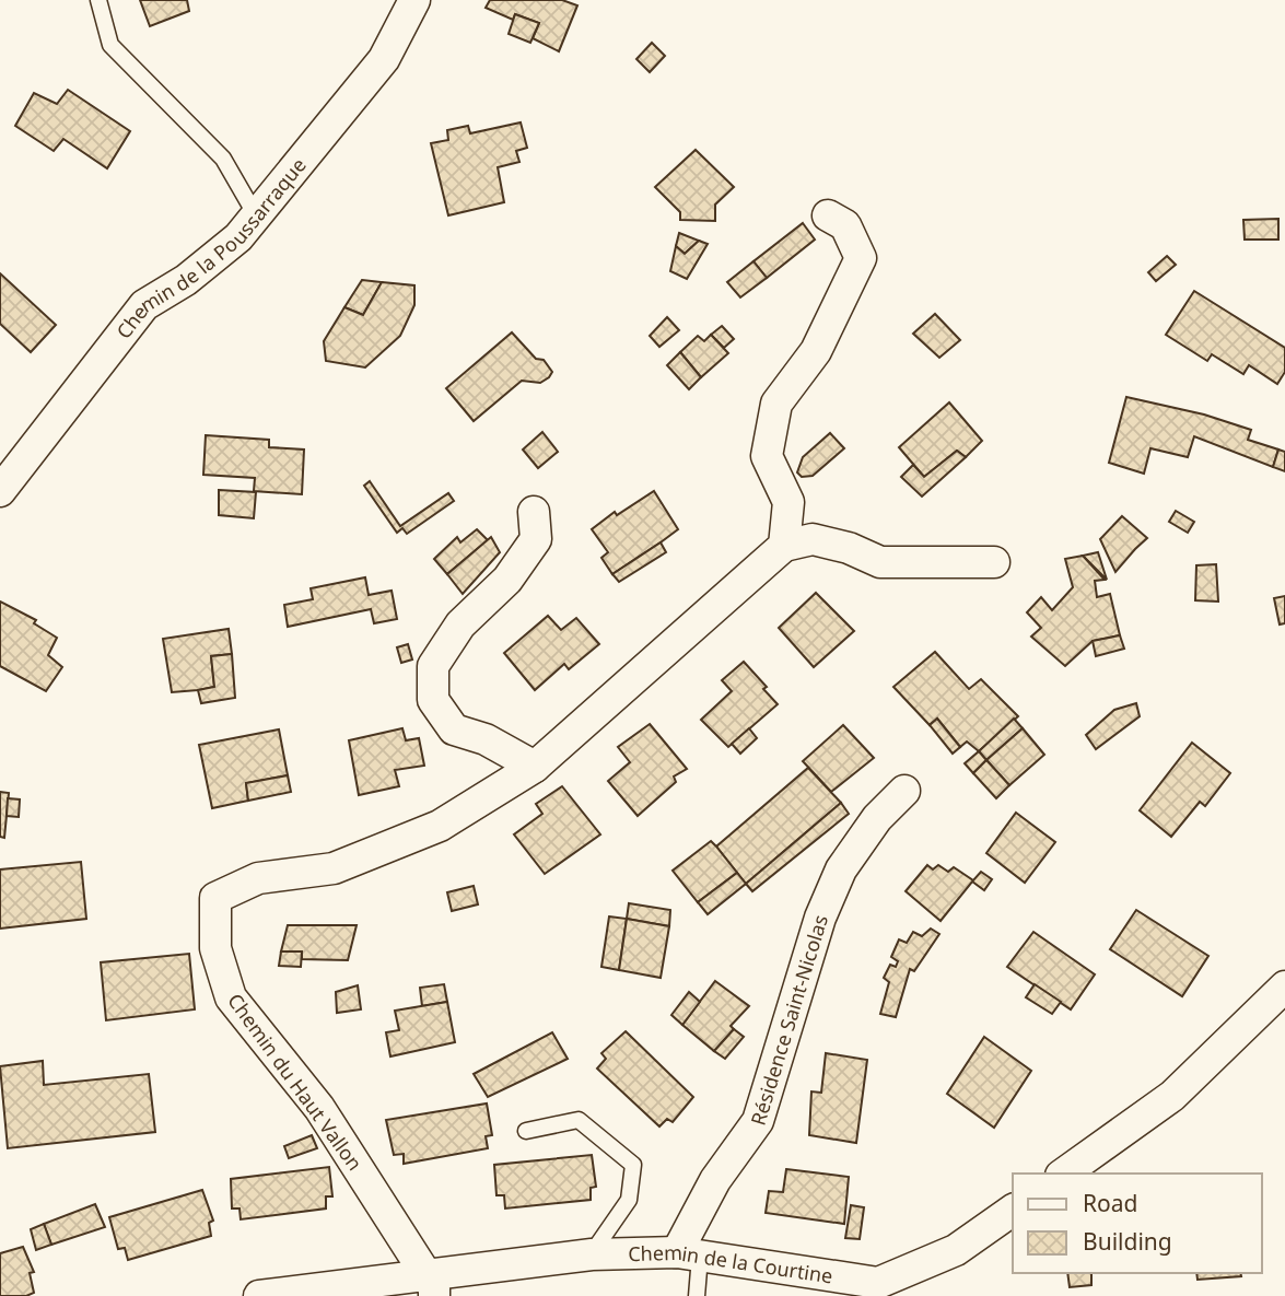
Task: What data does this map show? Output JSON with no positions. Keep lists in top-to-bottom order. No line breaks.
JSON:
{"streets":{"street":["Chemin de la Poussarraque","Résidence Saint-Nicolas","Chemin du Haut Vallon","Chemin de la Courtine"]},"crossings":[["Résidence Saint-Nicolas","Chemin de la Courtine"],["Chemin du Haut Vallon","Chemin de la Courtine"]],"legend":["Road","Building"]}
